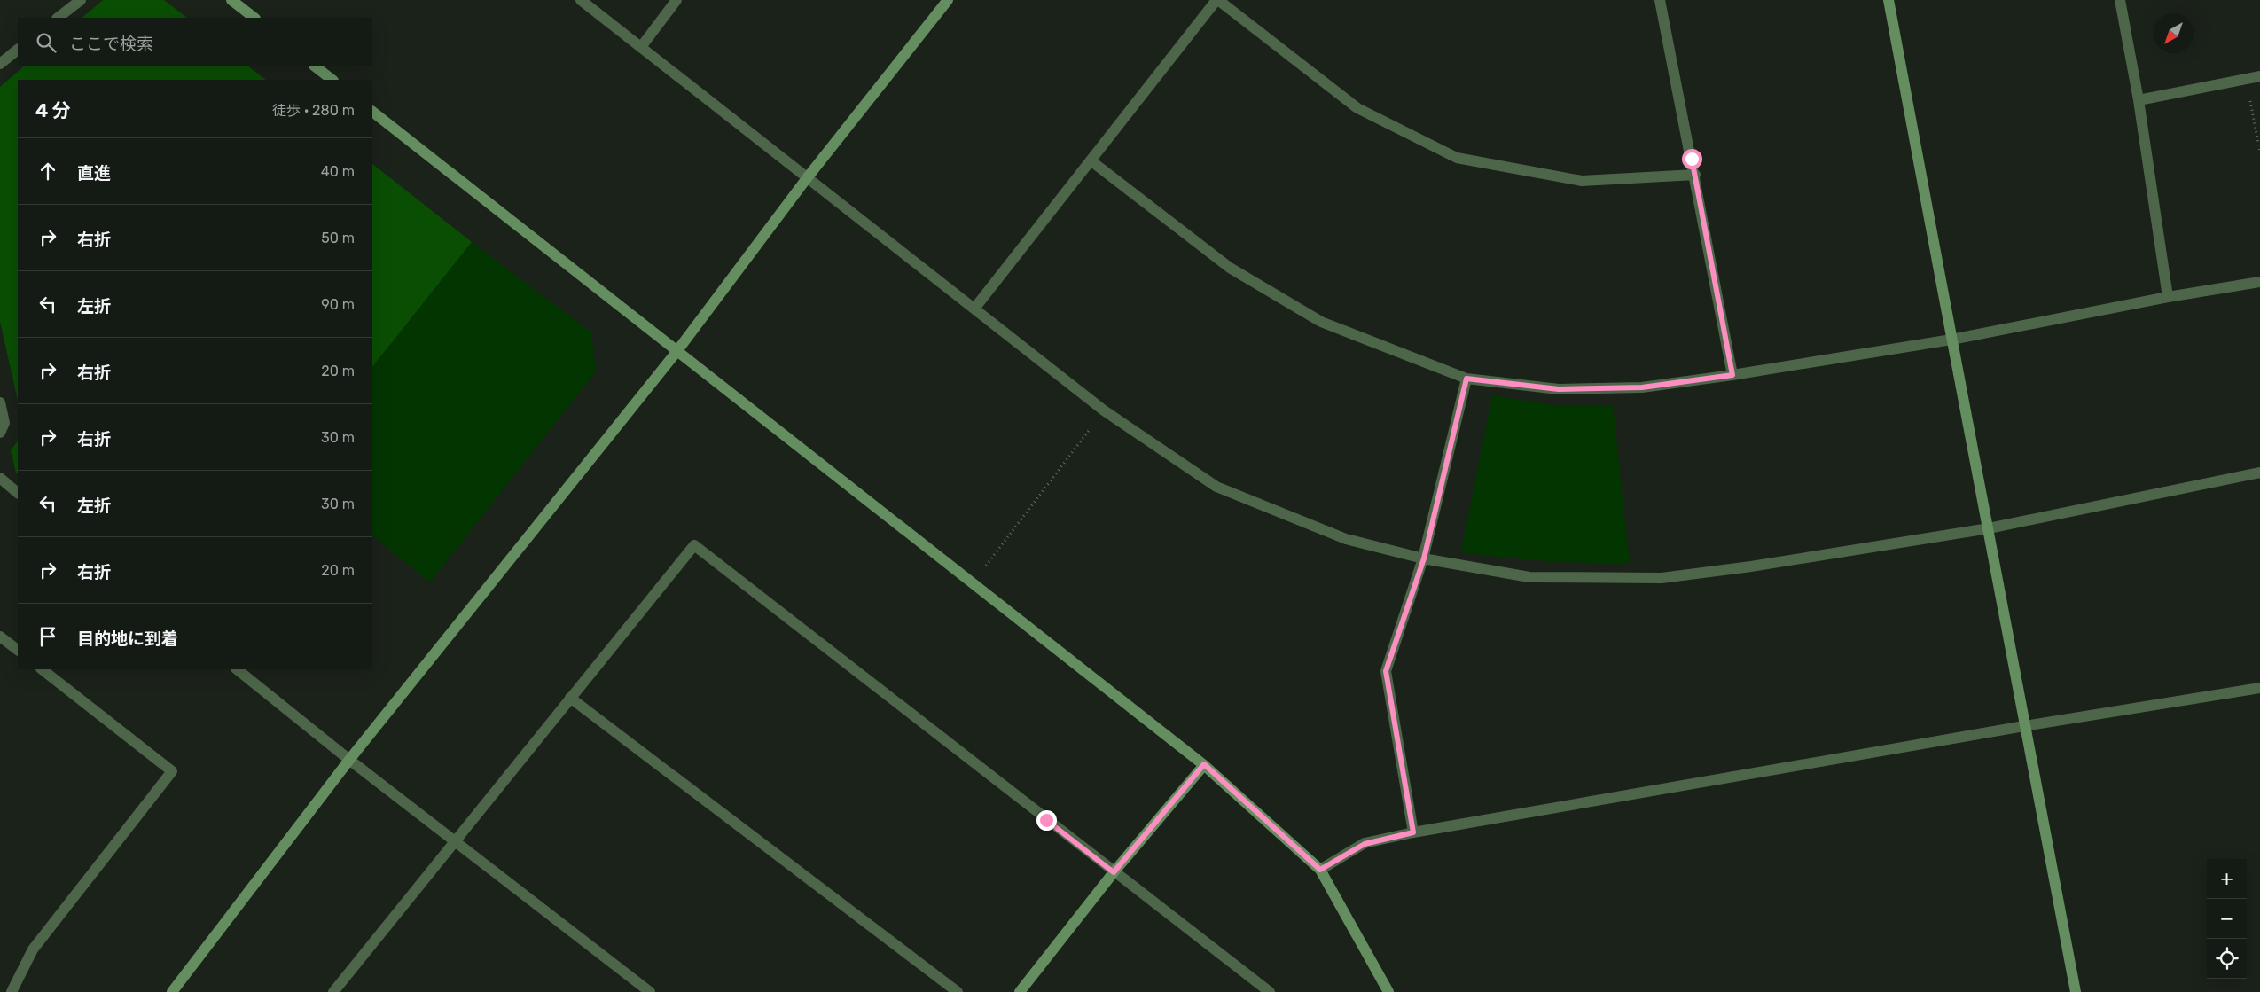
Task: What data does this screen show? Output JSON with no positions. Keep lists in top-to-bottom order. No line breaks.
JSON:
{"north":"bottom left","page":{"search":"ここで検索","heading":["4 分","徒歩 · 280 m"],"list":[["直進","40 m"],["右折","50 m"],["左折","90 m"],["右折","20 m"],["右折","30 m"],["左折","30 m"],["右折","20 m"],"目的地に到着"],"map_buttons":["+","−"]}}
